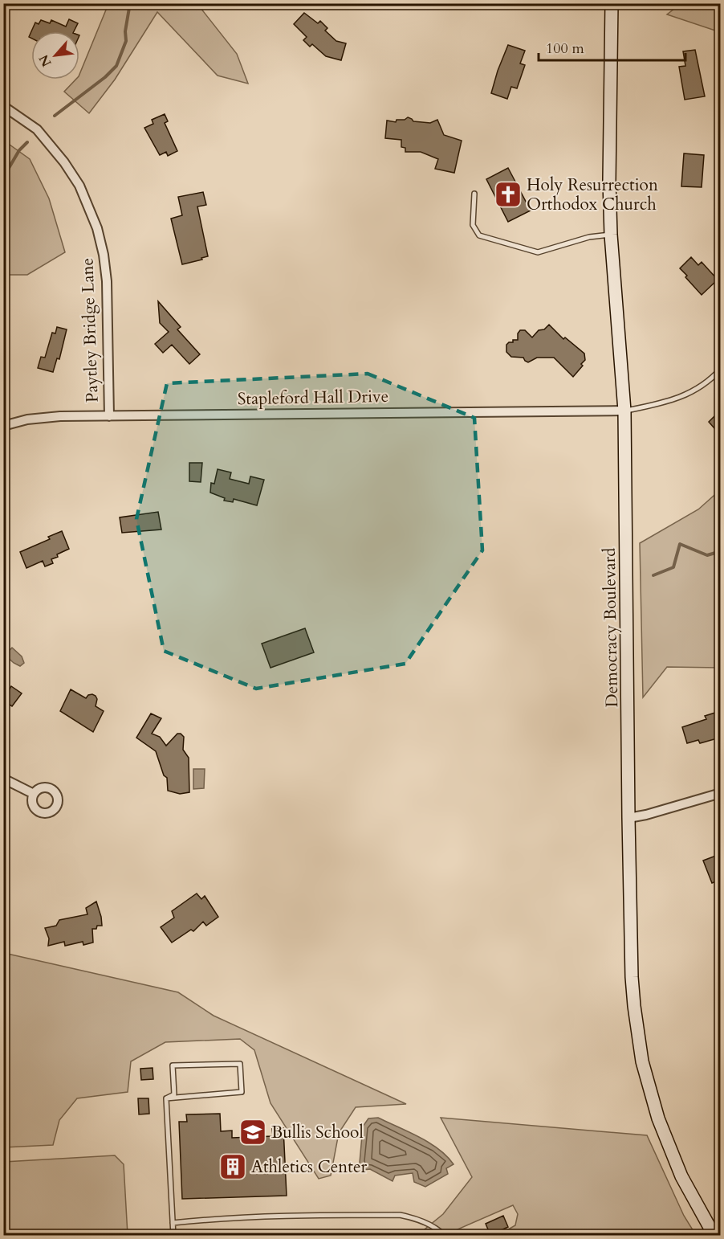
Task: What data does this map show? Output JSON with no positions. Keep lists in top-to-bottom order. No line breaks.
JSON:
{"streets":{"main road":["Democracy Boulevard"],"street":["Paytley Bridge Lane","Stapleford Hall Drive"]},"crossings":[["Paytley Bridge Lane","Stapleford Hall Drive"],["Stapleford Hall Drive","Democracy Boulevard"]],"places":{"church":["Holy Resurrection Orthodox Church"],"school or university":["Bullis School"],"building":["Athletics Center"]},"scale_bar":"100 m","north":"bottom left"}
